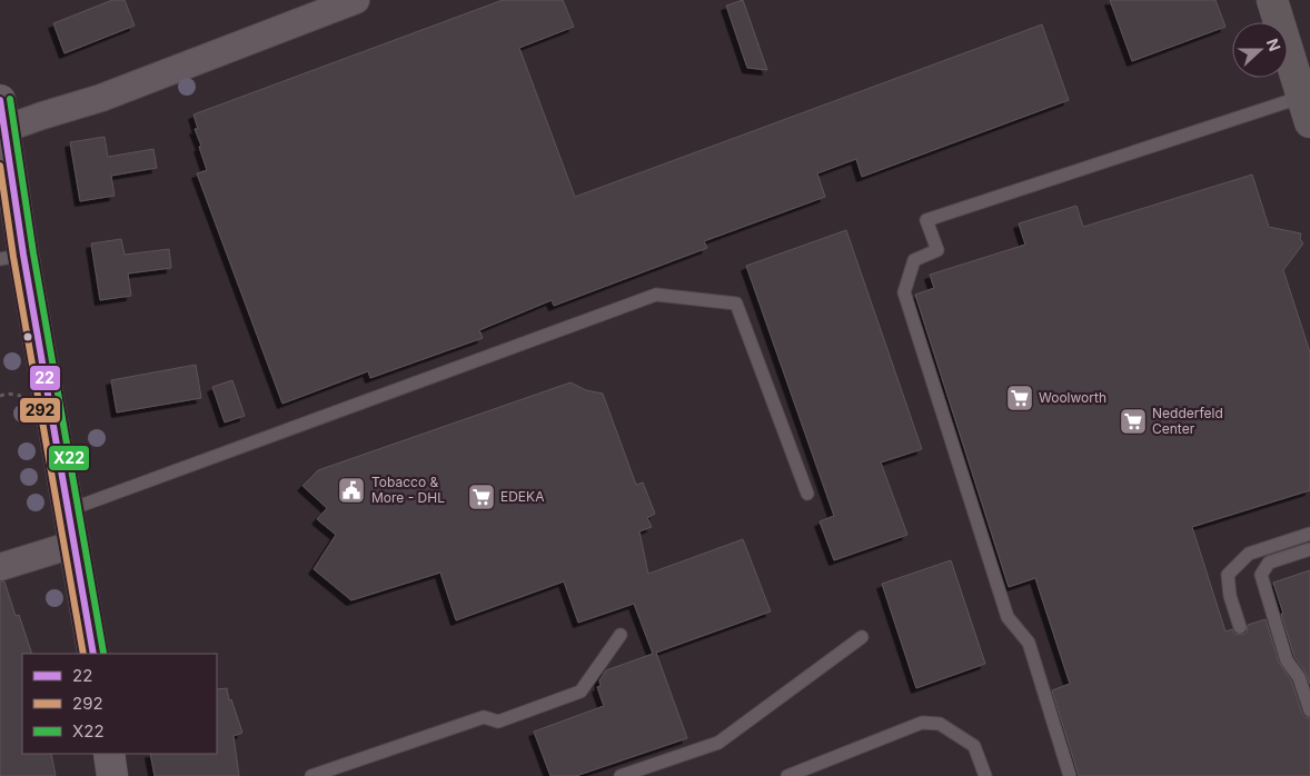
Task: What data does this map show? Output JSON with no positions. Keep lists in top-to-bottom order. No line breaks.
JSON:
{"places":{"supermarket":["Woolworth","Nedderfeld Center","EDEKA"],"public building":["Tobacco & More - DHL"]},"lines":["transit line X22","transit line 22","transit line 292"],"legend":["22","292","X22"],"north":"right"}
